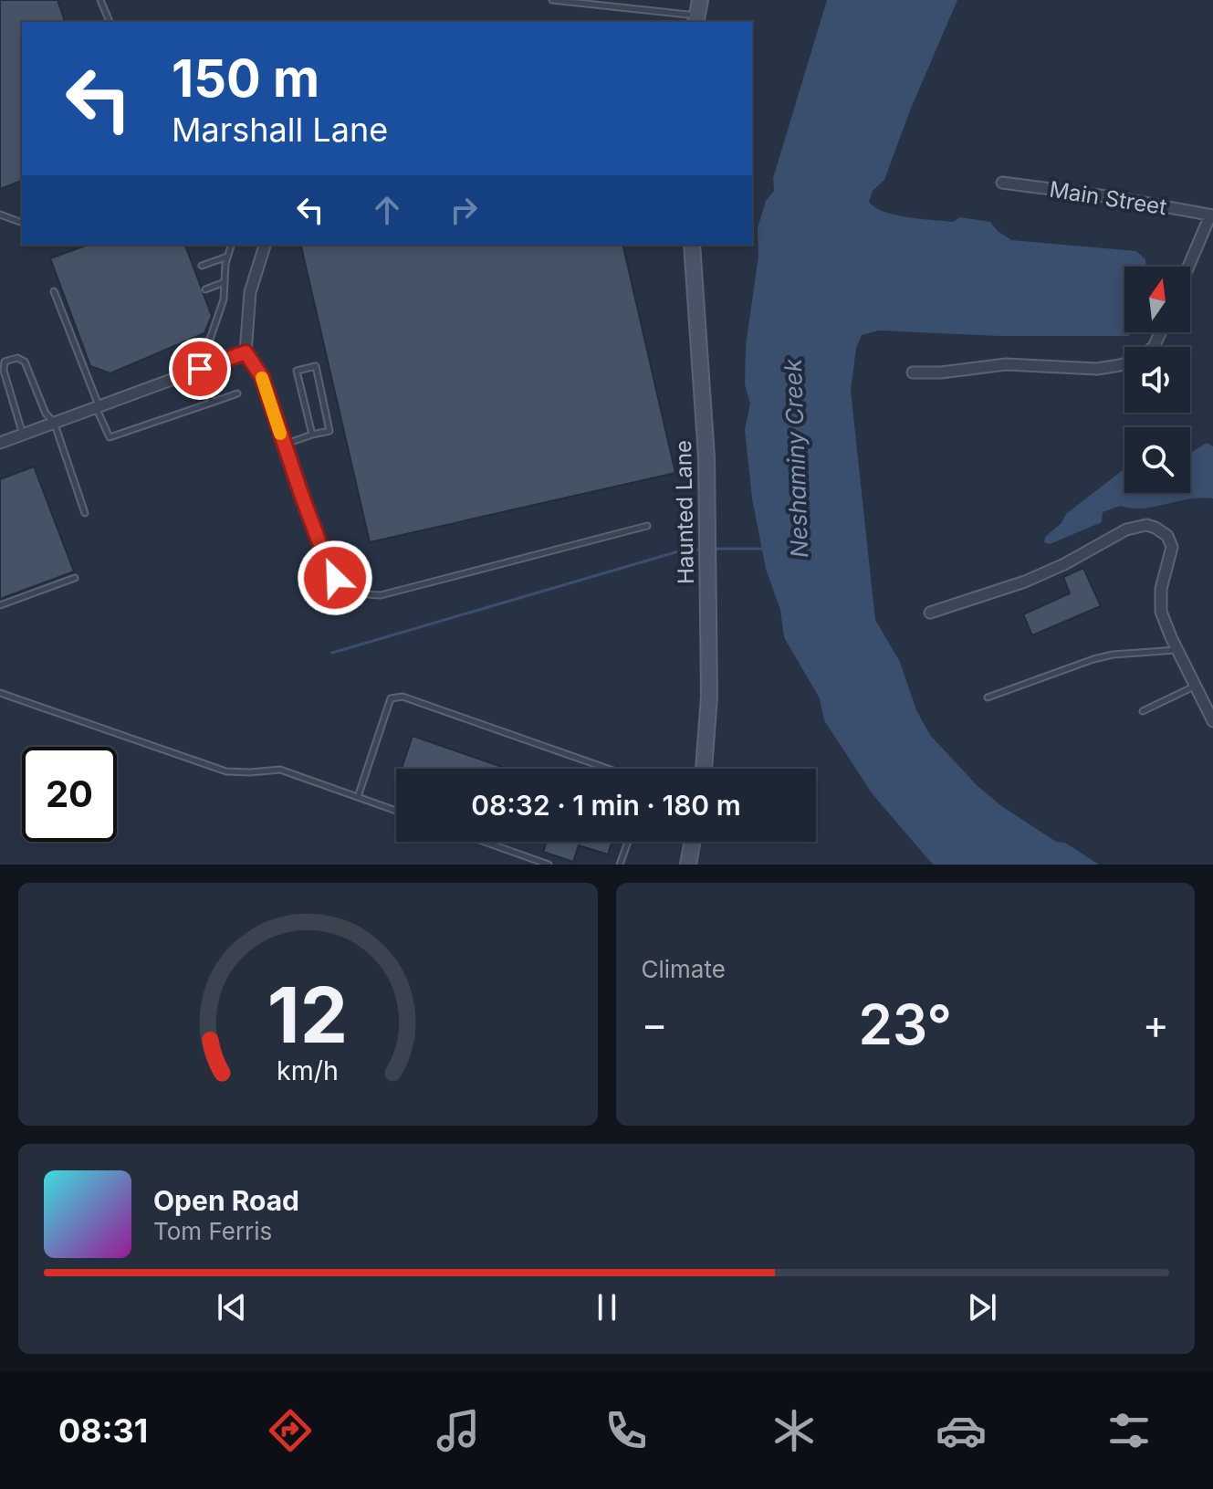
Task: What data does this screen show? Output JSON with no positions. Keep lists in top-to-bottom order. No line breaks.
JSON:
{"streets":{"street":["Main Street","Haunted Lane"]},"water":["Neshaminy Creek"],"north":"top","page":{"turn":["150 m","Marshall Lane"],"limit":"20","trip":"08:32 · 1 min · 180 m","tile":"Climate","heat":["−","23°","+"],"song":["Open Road","Tom Ferris"],"tabs":"08:31","gauge":["12","km/h"]}}
